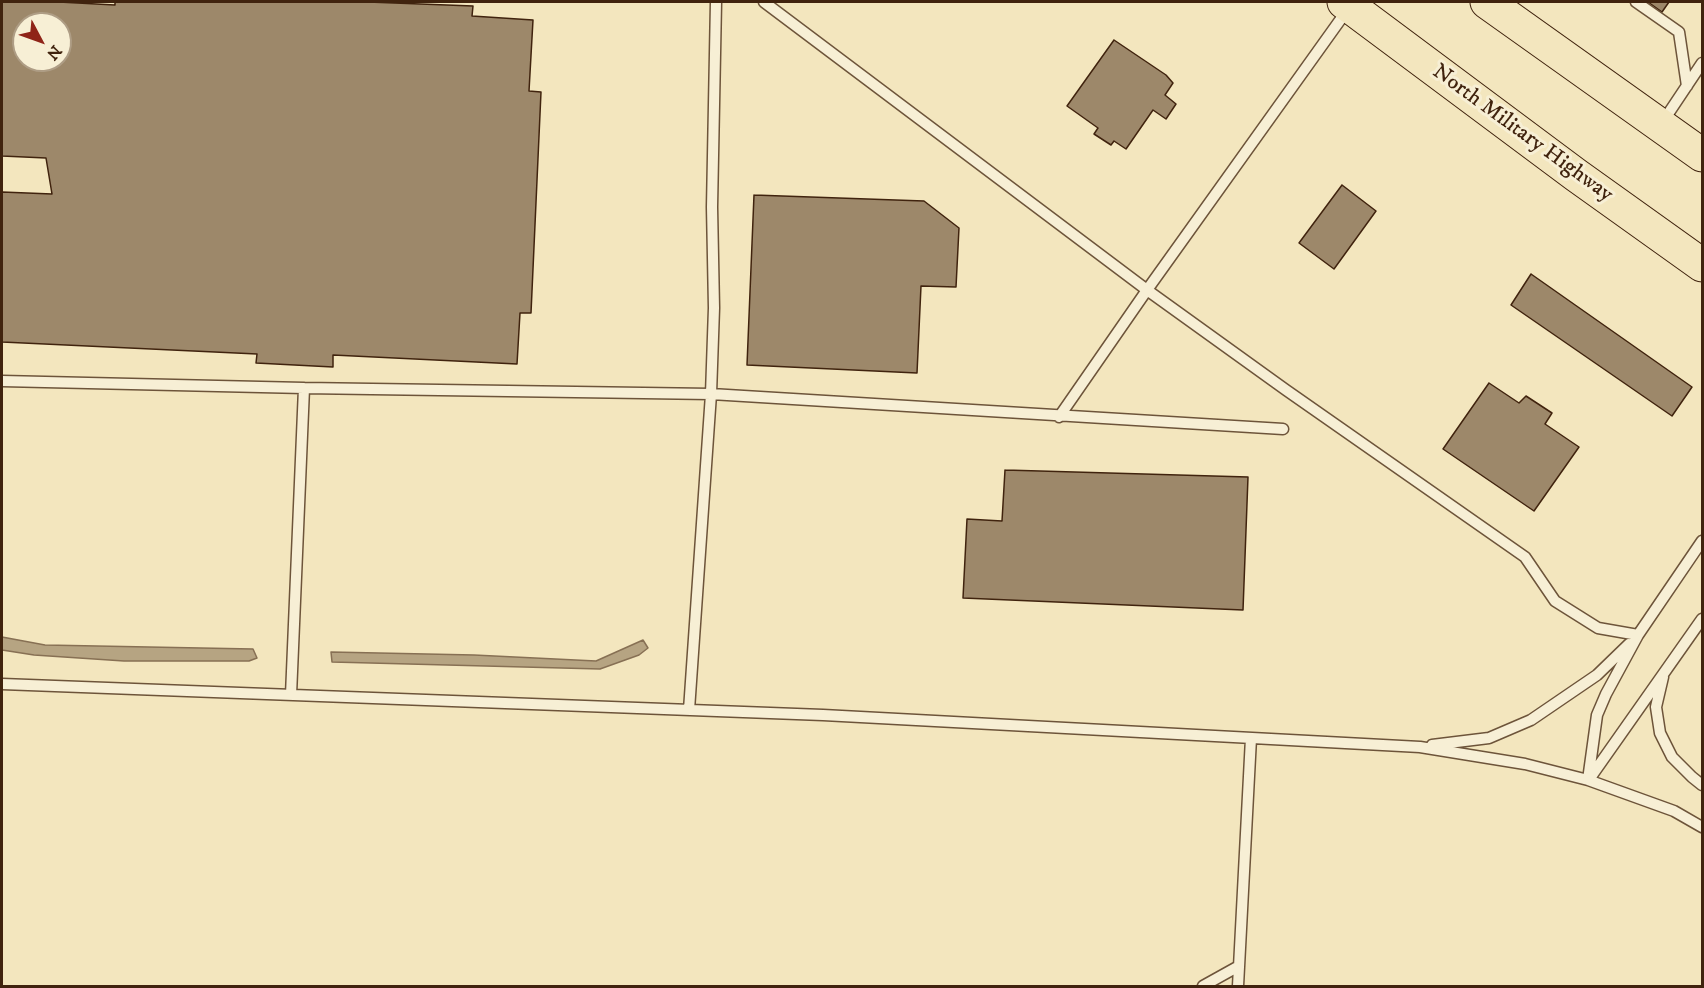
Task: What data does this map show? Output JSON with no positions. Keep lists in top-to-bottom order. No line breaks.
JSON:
{"streets":{"main road":["North Military Highway"]},"north":"bottom right"}
